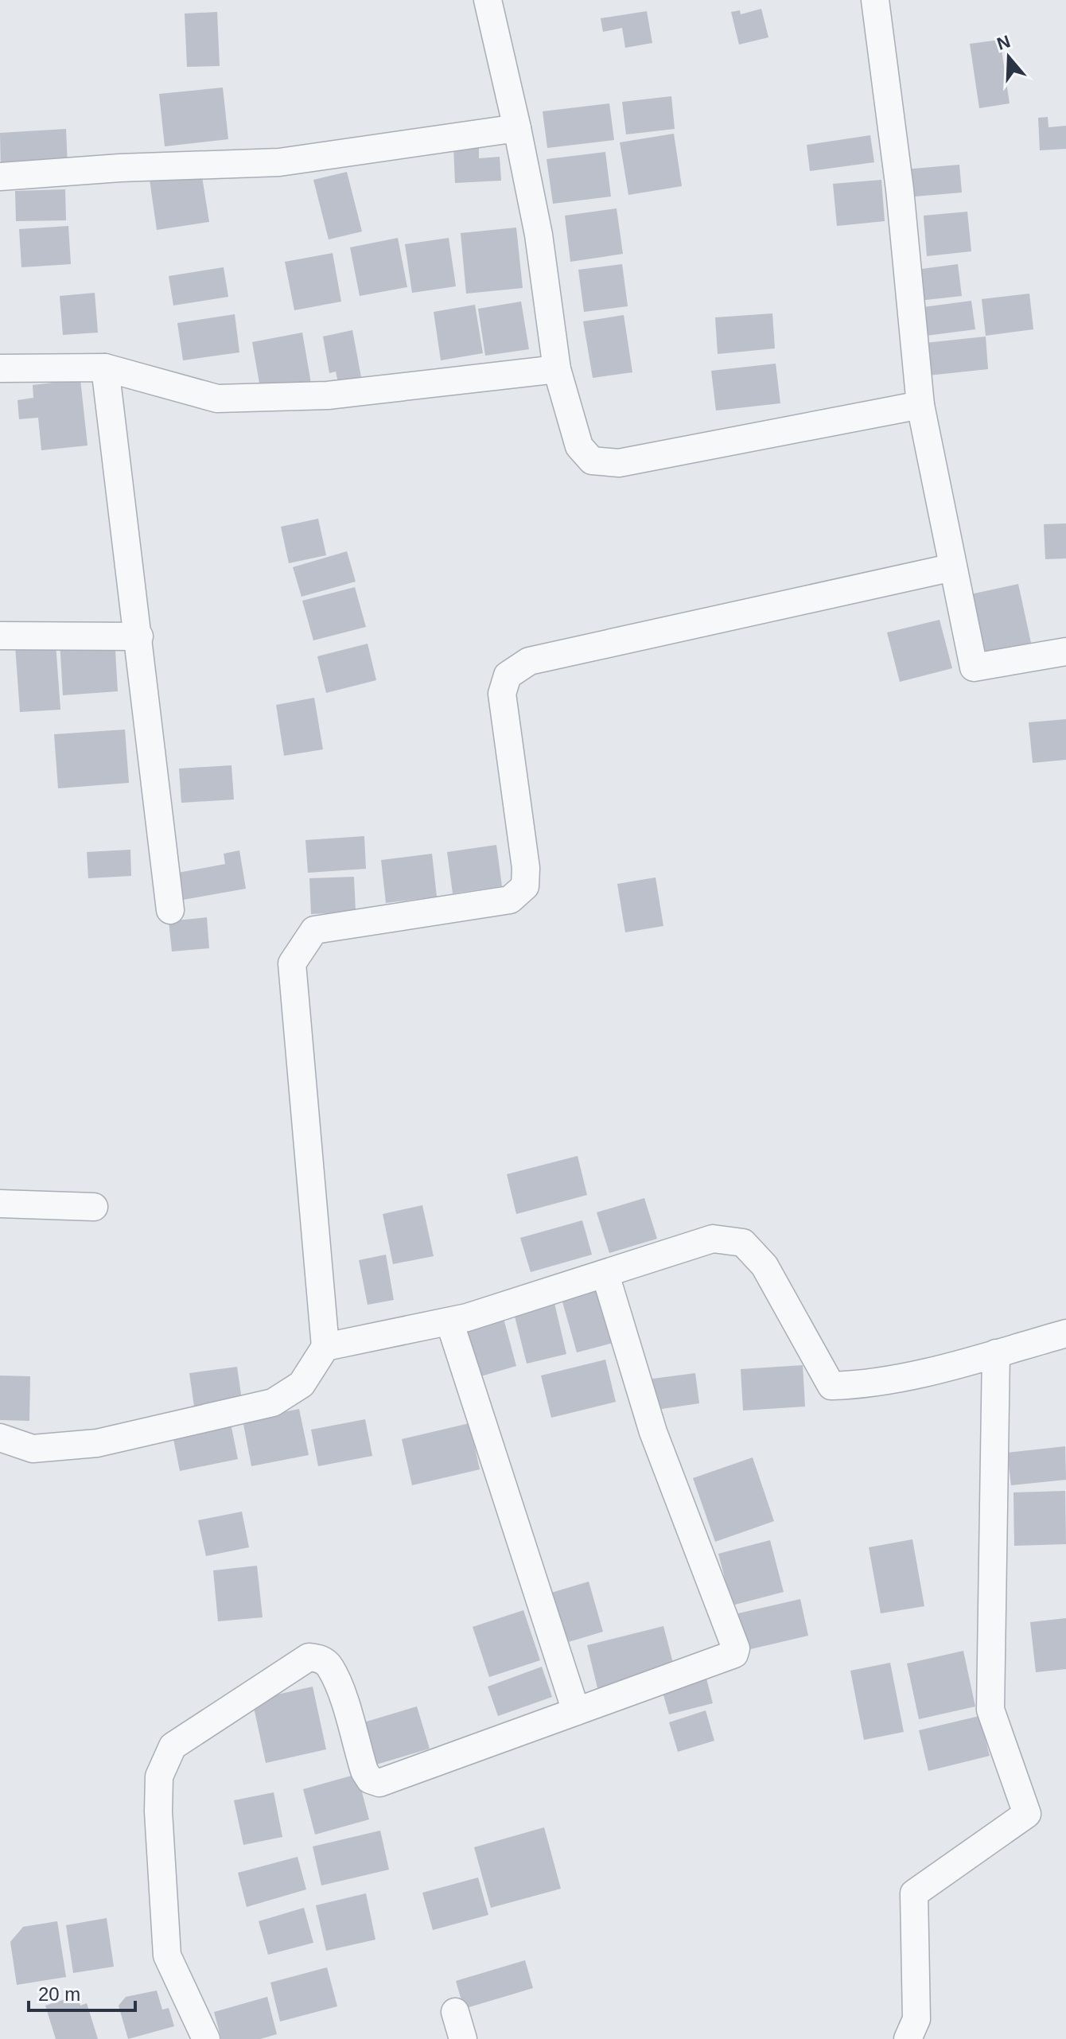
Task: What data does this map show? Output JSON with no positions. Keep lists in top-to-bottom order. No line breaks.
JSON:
{"scale_bar":"20 m","north":"top"}
